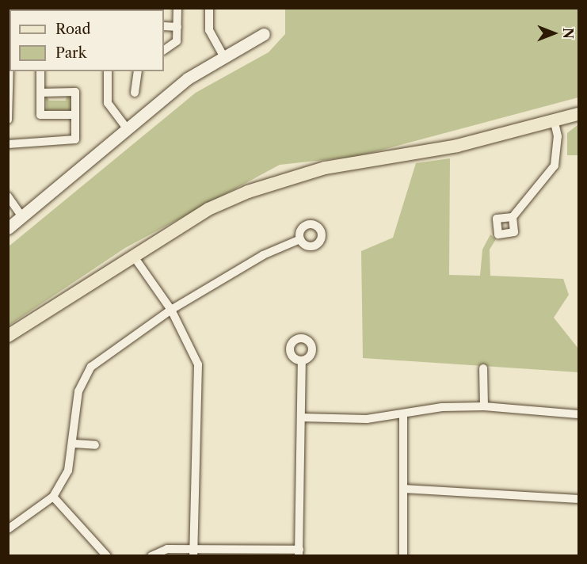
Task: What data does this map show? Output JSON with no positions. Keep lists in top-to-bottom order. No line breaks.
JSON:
{"legend":["Road","Park"],"north":"right"}
